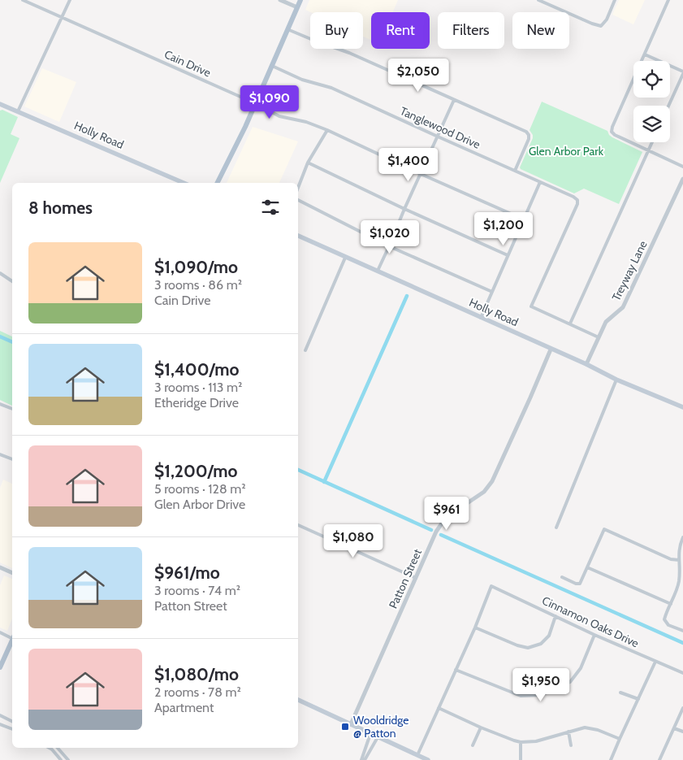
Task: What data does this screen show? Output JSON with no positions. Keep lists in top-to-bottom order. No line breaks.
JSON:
{"streets":{"main road":["Holly Road"],"street":["Cain Drive","Tanglewood Drive","Treyway Lane","Patton Street","Cinnamon Oaks Drive"]},"crossings":[["Holly Road","Treyway Lane"],["Holly Road","Patton Street"]],"parks":["Glen Arbor Park"],"places":{"transit":["Wooldridge @ Patton"]},"page":{"chip":["Buy","Rent","Filters","New"],"price":["$2,050","$1,090","$1,400","$1,200","$1,020","$961","$1,080","$1,950"],"heading":"8 homes","list":[{"name":"$1,090/mo","note":"3 rooms · 86 m² · Cain Drive"},{"name":"$1,400/mo","note":"3 rooms · 113 m² · Etheridge Drive"},{"name":"$1,200/mo","note":"5 rooms · 128 m² · Glen Arbor Drive"},{"name":"$961/mo","note":"3 rooms · 74 m² · Patton Street"},{"name":"$1,080/mo","note":"2 rooms · 78 m² · Apartment"}]}}
